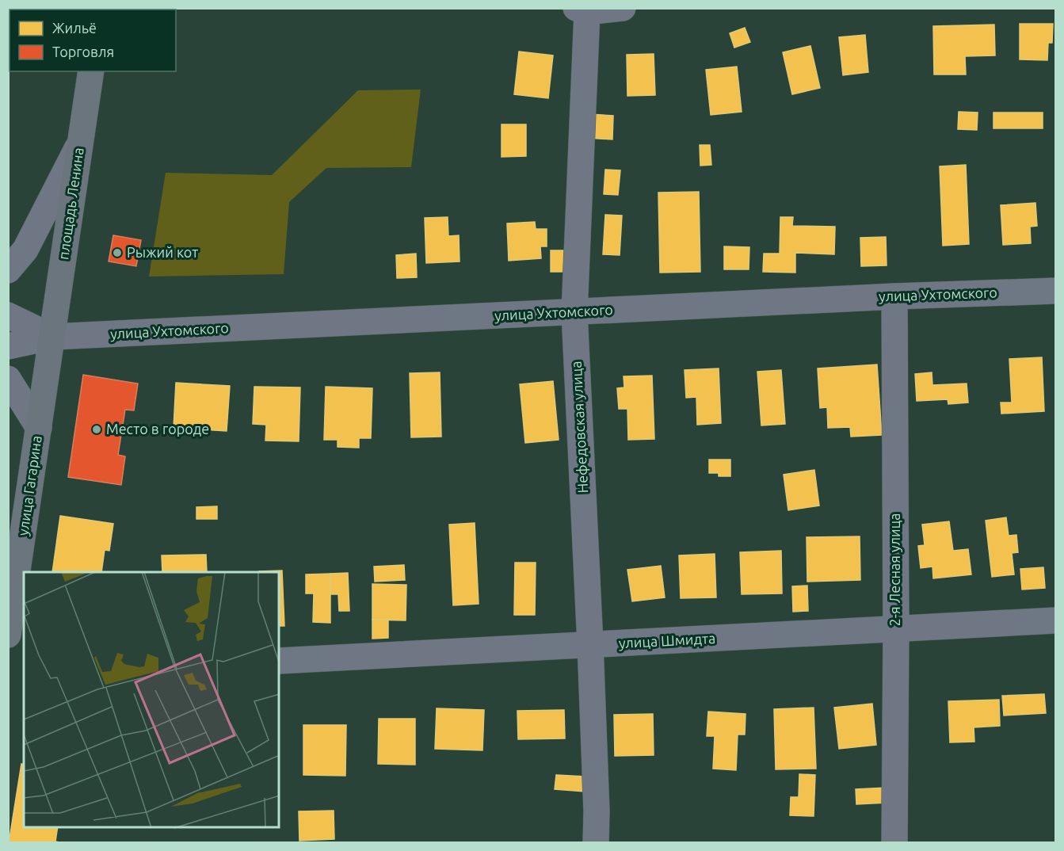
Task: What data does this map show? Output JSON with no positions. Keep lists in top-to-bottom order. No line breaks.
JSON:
{"streets":{"main road":["площадь Ленина","улица Гагарина"],"street":["улица Ухтомского","Нефедовская улица","2-я Лесная улица","улица Шмидта"]},"crossings":[["площадь Ленина","улица Ухтомского"],["площадь Ленина","улица Гагарина"],["улица Ухтомского","Нефедовская улица"],["улица Ухтомского","улица Гагарина"],["улица Ухтомского","2-я Лесная улица"],["Нефедовская улица","улица Шмидта"],["2-я Лесная улица","улица Шмидта"]],"places":["Рыжий кот","Место в городе"],"legend":["Жильё","Торговля"]}
